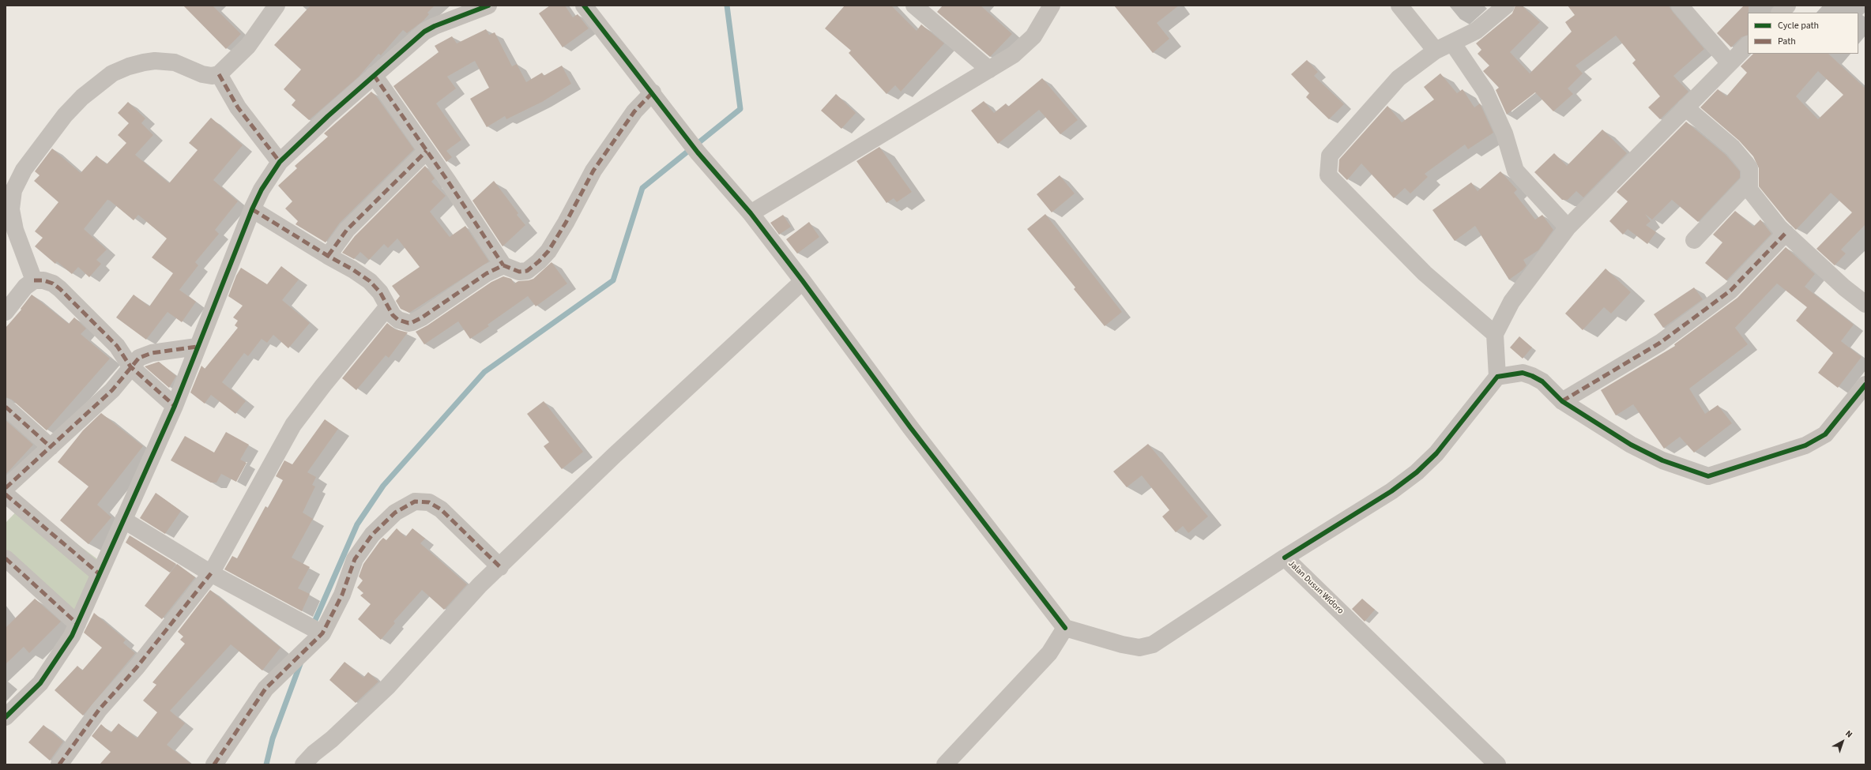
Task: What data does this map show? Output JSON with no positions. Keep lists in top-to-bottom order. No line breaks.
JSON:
{"streets":{"street":["Jalan Dusun Widoro"]},"legend":["Cycle path","Path"],"north":"top right"}
